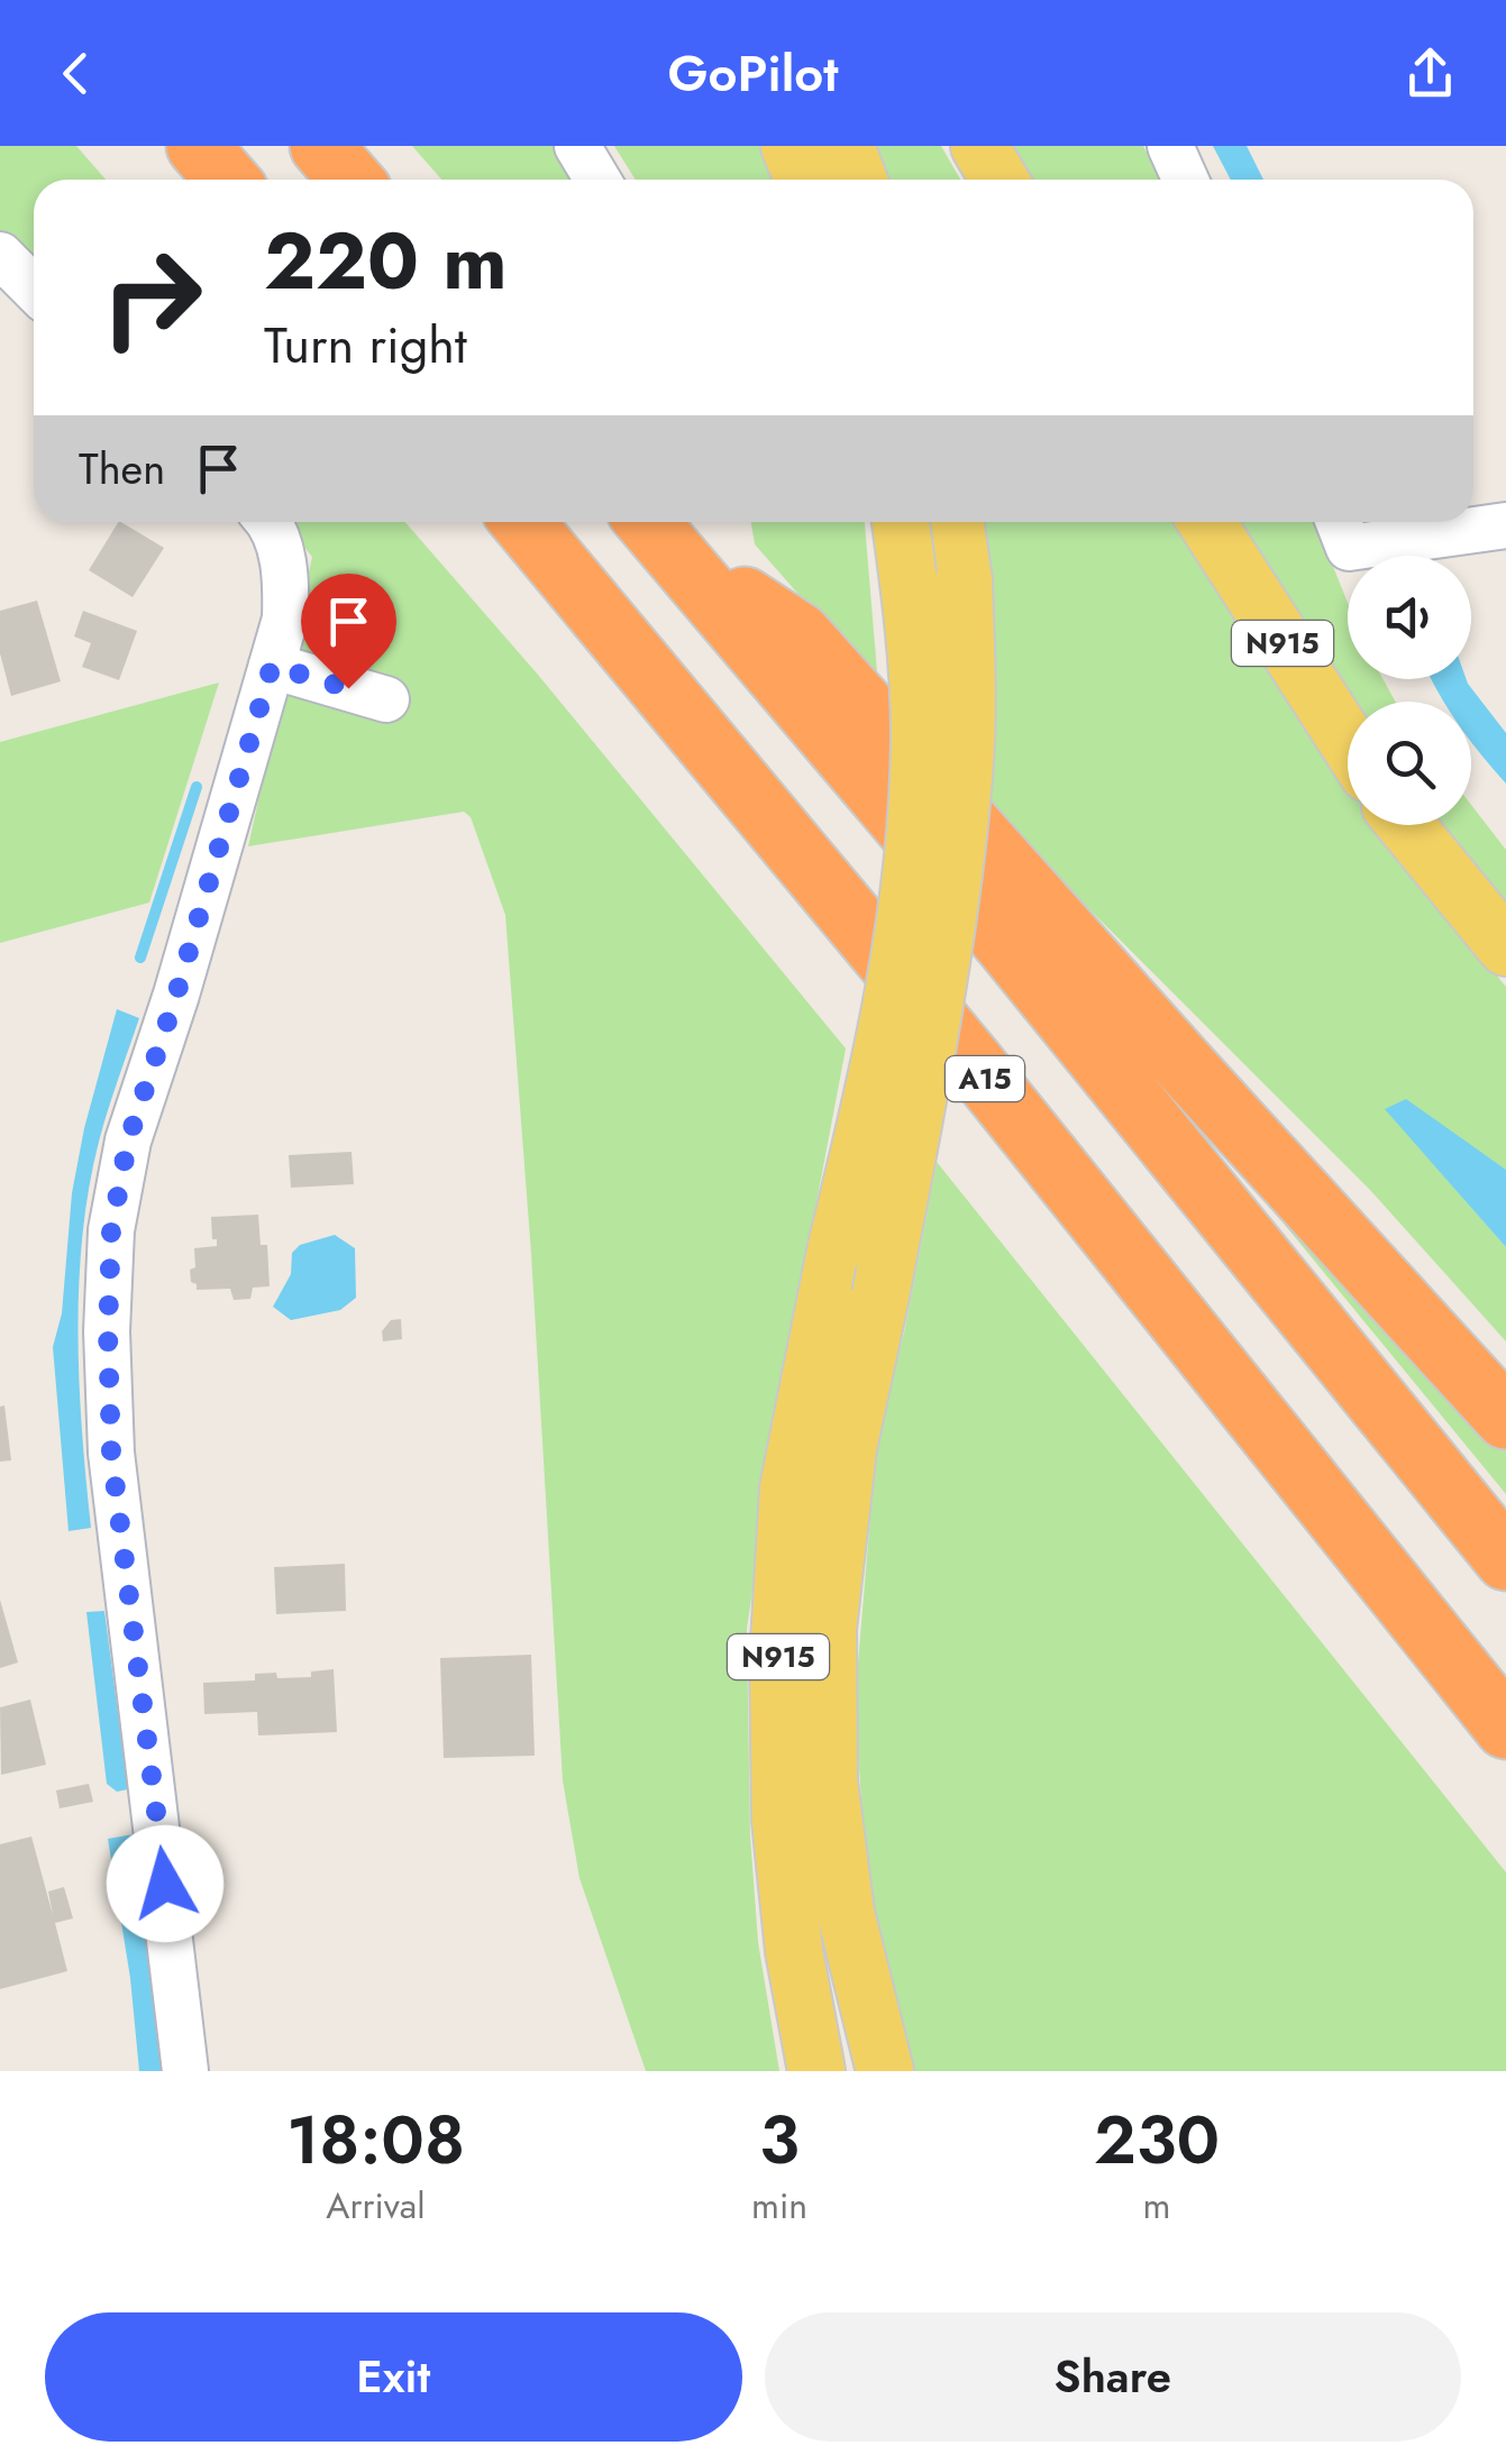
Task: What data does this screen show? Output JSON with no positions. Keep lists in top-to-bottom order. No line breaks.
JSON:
{"streets":{"highway":["A15"],"main road":["N915"]},"page":{"header":"GoPilot","turn":["220 m","Turn right"],"then":"Then","eta":["18:08","Arrival","3","min","230","m"],"buttons":["Exit","Share"]}}
